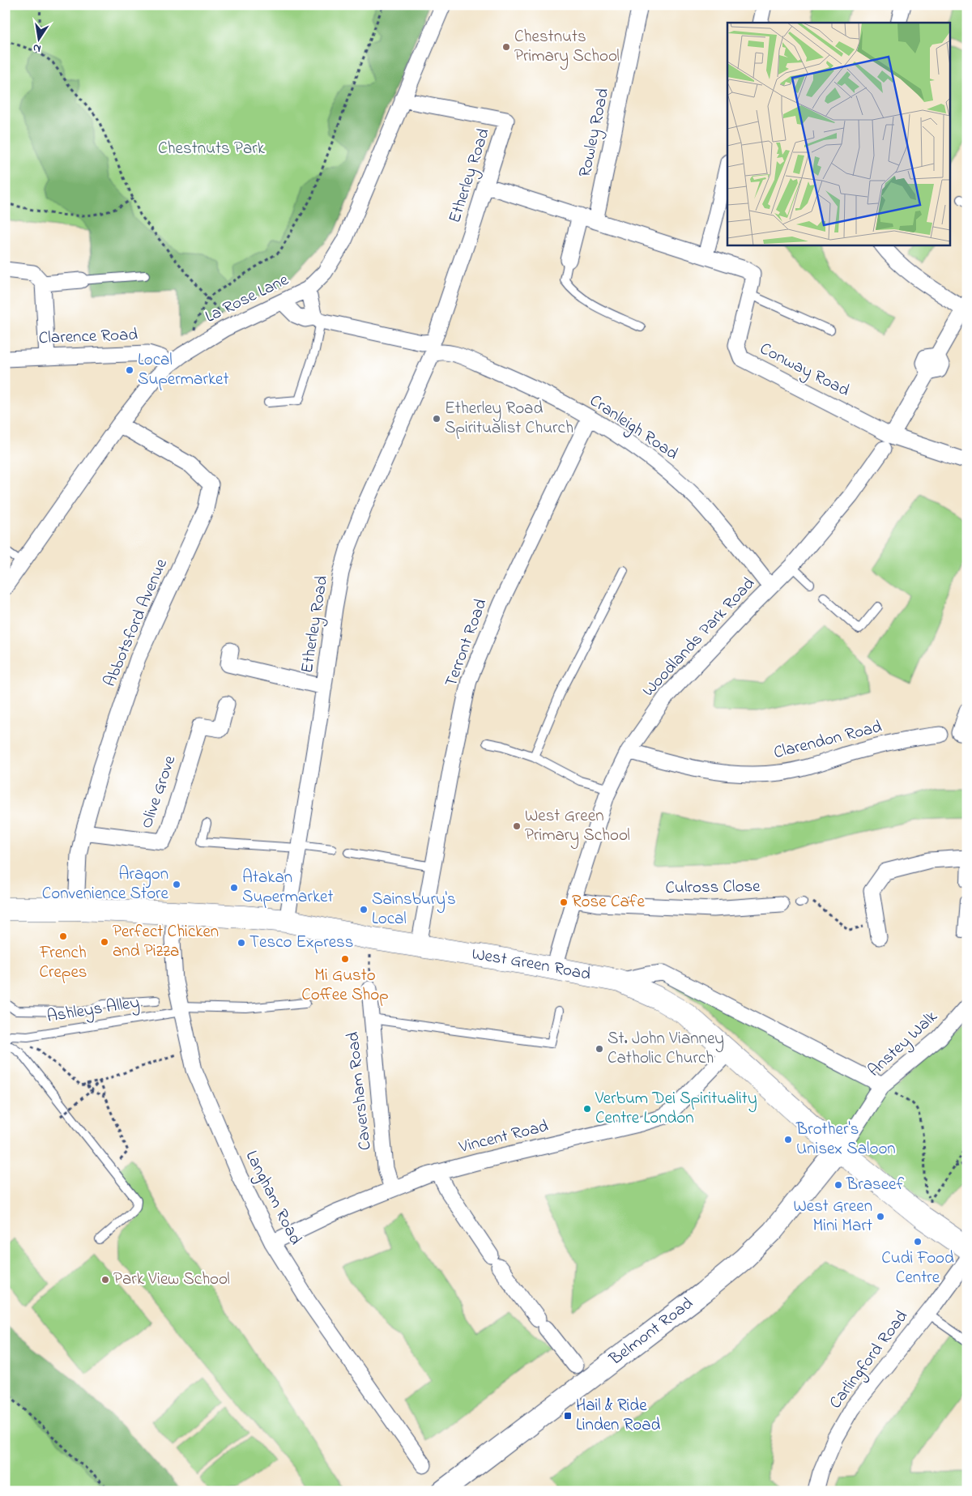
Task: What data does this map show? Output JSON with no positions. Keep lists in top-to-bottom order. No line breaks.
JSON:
{"streets":{"main road":["West Green Road","Belmont Road"],"street":["Rowley Road","Etherley Road","La Rose Lane","Clarence Road","Conway Road","Cranleigh Road","Abbotsford Avenue","Woodlands Park Road","Terront Road","Clarendon Road","Olive Grove","Culross Close","Anstey Walk","Caversham Road","Vincent Road","Langham Road","Carlingford Road"],"lane":["Ashleys Alley"]},"crossings":[["Rowley Road","Conway Road"],["Etherley Road","La Rose Lane"],["Etherley Road","Conway Road"],["Etherley Road","Cranleigh Road"],["Etherley Road","West Green Road"],["La Rose Lane","Clarence Road"],["La Rose Lane","Cranleigh Road"],["La Rose Lane","Abbotsford Avenue"],["Cranleigh Road","Woodlands Park Road"],["Cranleigh Road","Terront Road"],["Abbotsford Avenue","Olive Grove"],["Abbotsford Avenue","West Green Road"],["Woodlands Park Road","Clarendon Road"],["Woodlands Park Road","Culross Close"],["Woodlands Park Road","West Green Road"],["Terront Road","West Green Road"],["West Green Road","Anstey Walk"],["West Green Road","Vincent Road"],["West Green Road","Langham Road"],["West Green Road","Belmont Road"],["Ashleys Alley","Langham Road"],["Anstey Walk","Belmont Road"],["Caversham Road","Vincent Road"],["Vincent Road","Langham Road"]],"parks":["Chestnuts Park"],"places":{"other":["Chestnuts Primary School","Local Supermarket","Etherley Road Spiritualist Church","West Green Primary School","Aragon Convenience Store","Atakan Supermarket","Rose Cafe","Sainsbury's Local","French Crepes","Perfect Chicken and Pizza","Tesco Express","Mi Gusto Coffee Shop","St. John Vianney Catholic Church","Verbum Dei Spirituality Centre London","Brother's Unisex Saloon","Braseef","West Green Mini Mart","Cudi Food Centre","Park View School"],"transit":["Hail & Ride Linden Road"]},"north":"bottom"}
